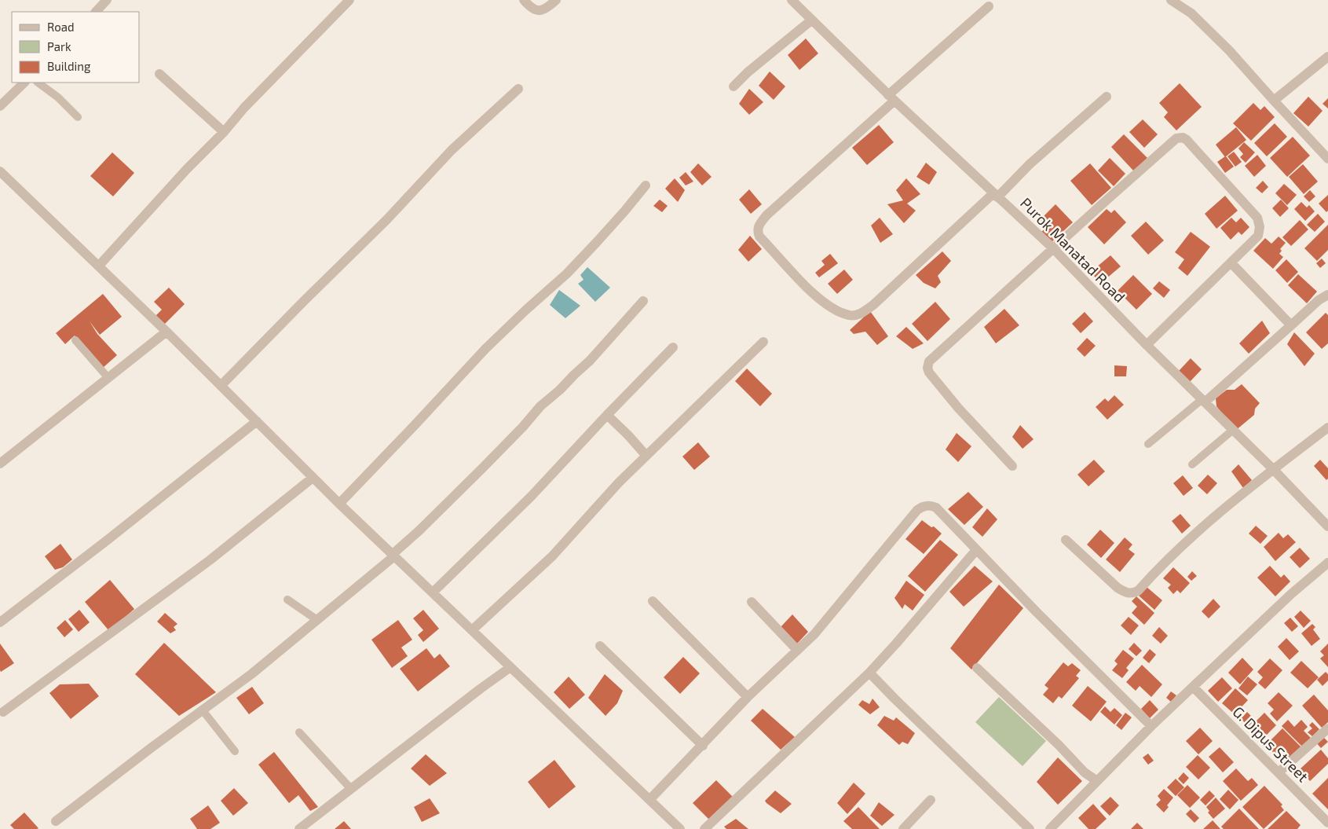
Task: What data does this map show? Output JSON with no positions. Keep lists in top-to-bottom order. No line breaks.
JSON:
{"streets":{"street":["Purok Manatad Road","G. Dipus Street"]},"legend":["Road","Park","Building"]}
